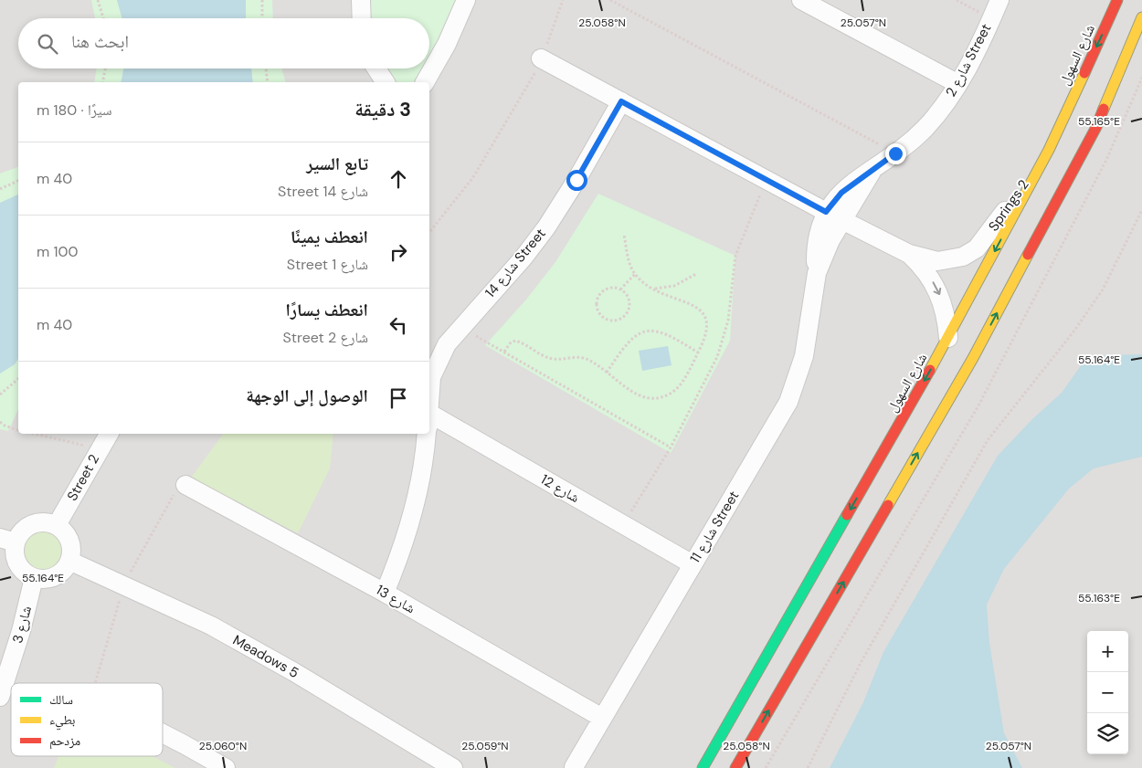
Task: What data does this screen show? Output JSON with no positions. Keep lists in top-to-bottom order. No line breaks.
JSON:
{"streets":{"main road":["شارع السهول"],"street":["شارع 2 Street","Springs 2","شارع 14 Street","Street 2","شارع 12","شارع 11 Street","شارع 13","شارع 3","Meadows 5"]},"crossings":[["شارع السهول","Springs 2"],["شارع 2 Street","شارع 11 Street"],["شارع 14 Street","شارع 13"],["Street 2","شارع 3"],["Street 2","Meadows 5"],["شارع 12","شارع 11 Street"],["شارع 11 Street","شارع 13"],["شارع 3","Meadows 5"]],"legend":["سالك","بطيء","مزدحم"],"page":{"search":"ابحث هنا","heading":["3 دقيقة","سيرًا · 180 m"],"list":[["تابع السير","شارع 14 Street","40 m"],["انعطف يمينًا","شارع 1 Street","100 m"],["انعطف يسارًا","شارع 2 Street","40 m"],"الوصول إلى الوجهة"],"map_buttons":["+","−"]},"coordinates":["25.058°N","25.057°N","55.165°E","55.164°E","55.163°E","25.060°N","25.059°N"]}
